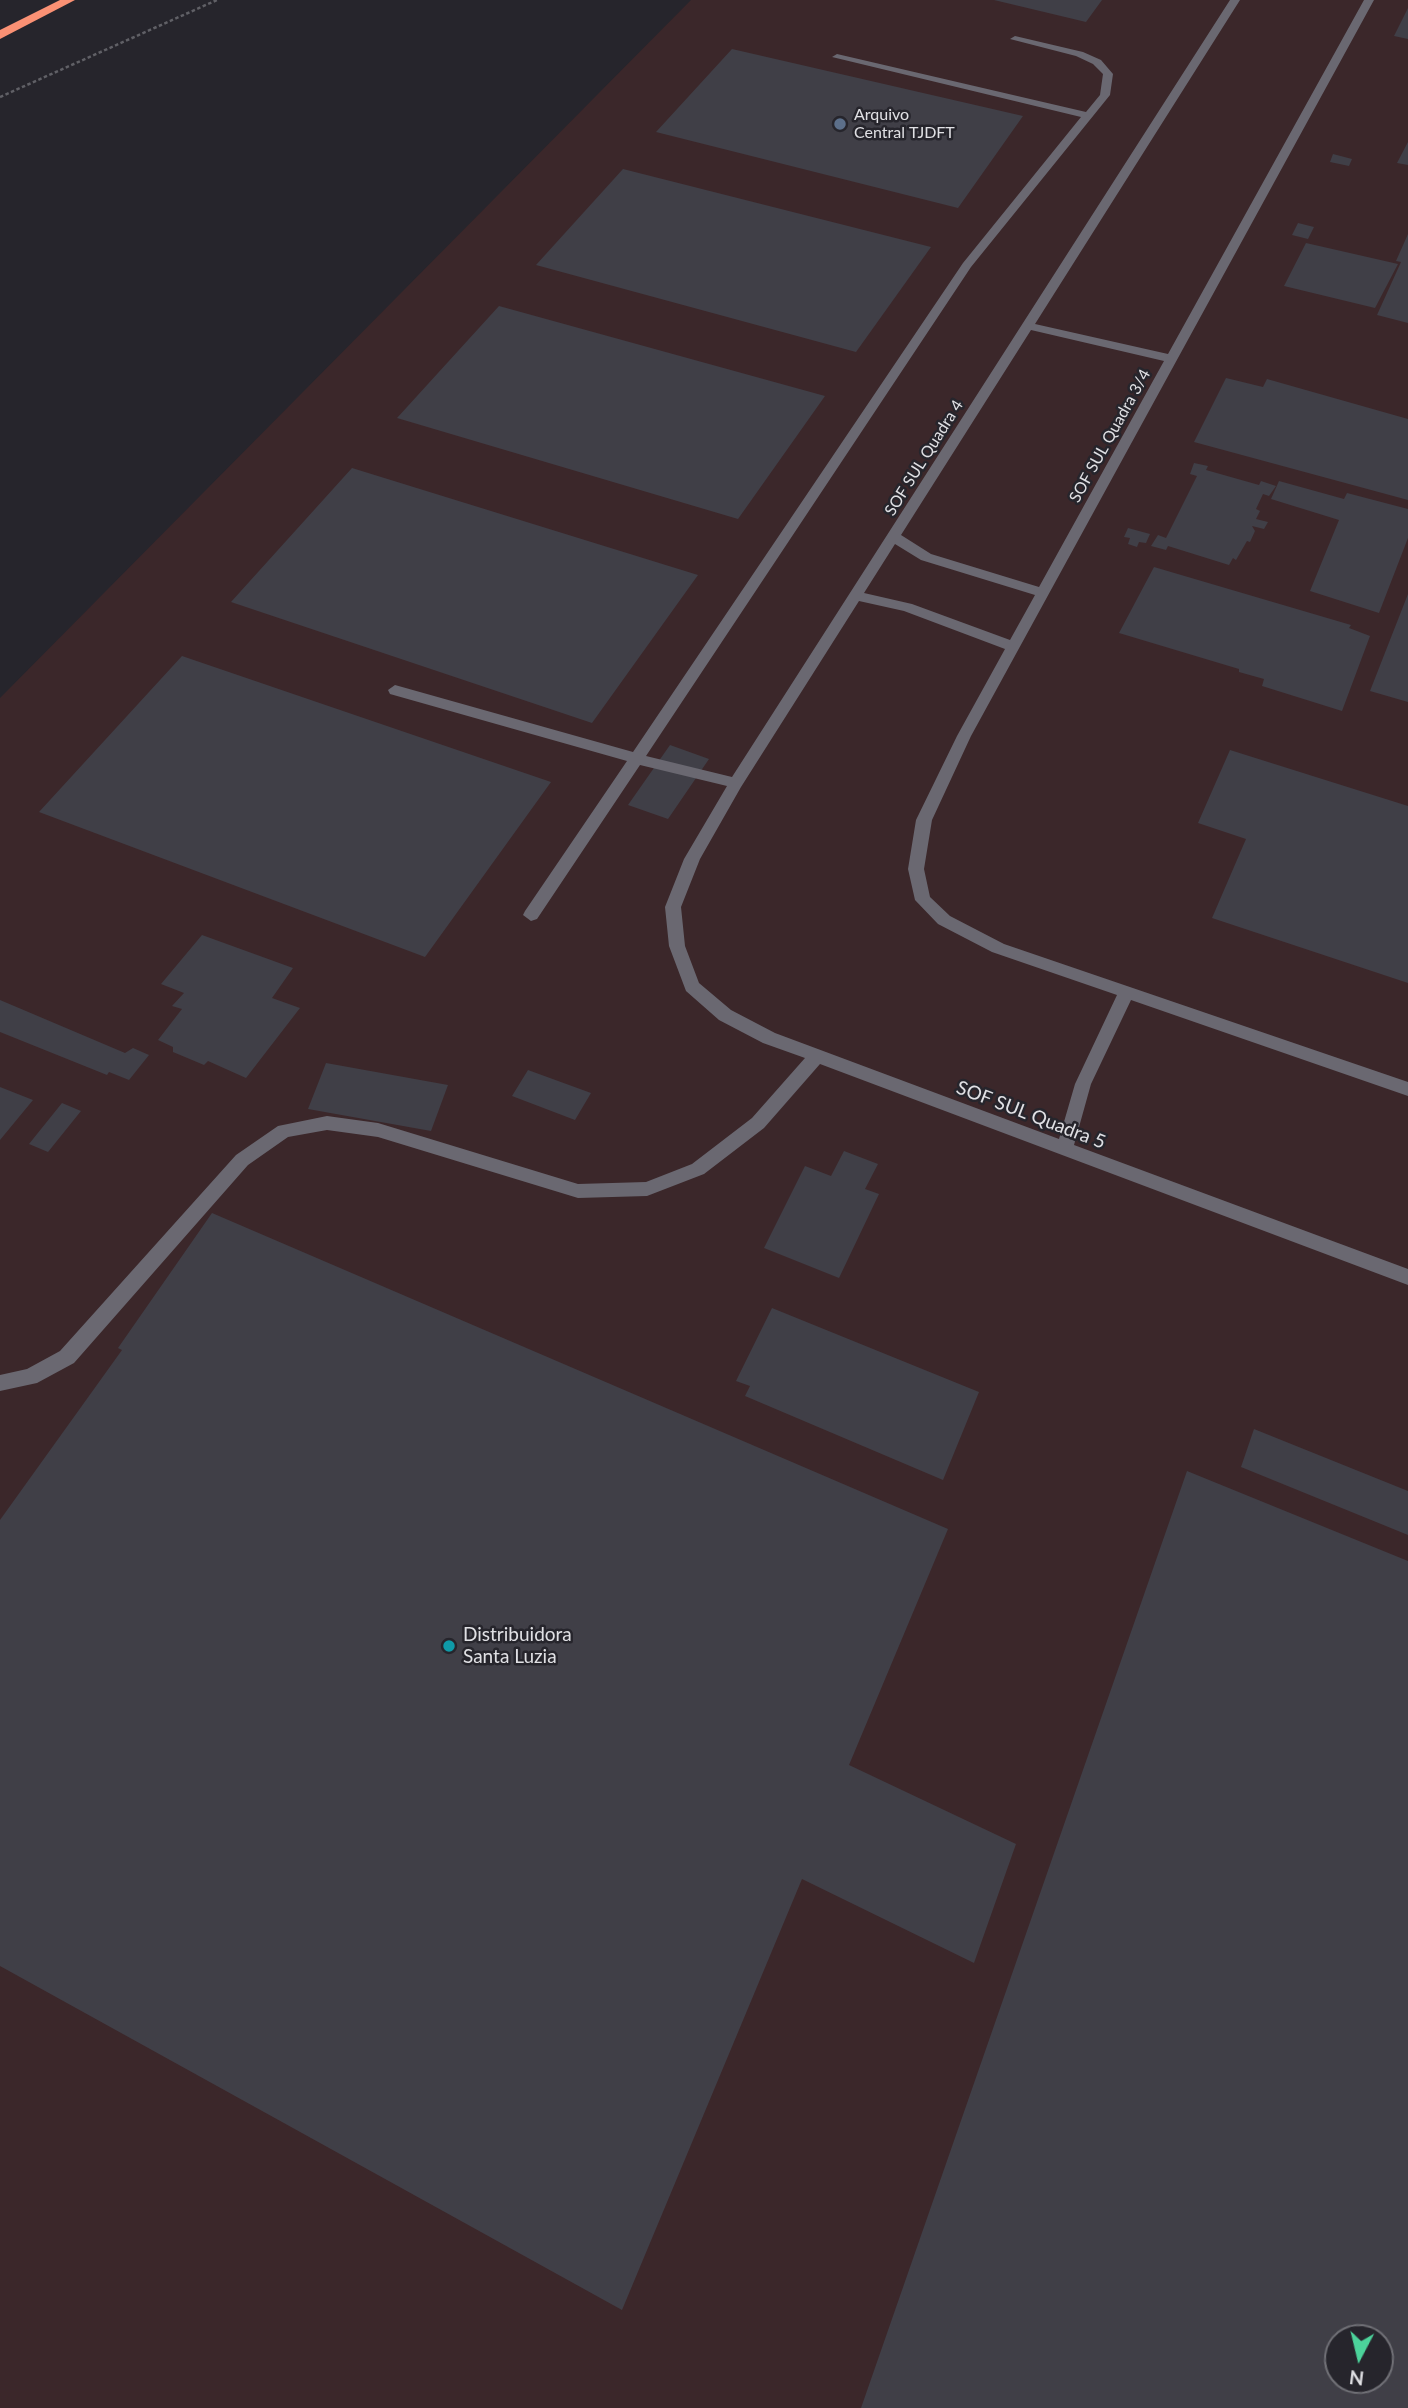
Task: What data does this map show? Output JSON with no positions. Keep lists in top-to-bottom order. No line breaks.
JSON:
{"streets":{"street":["SOF SUL Quadra 3/4","SOF SUL Quadra 4","SOF SUL Quadra 5"]},"crossings":[["SOF SUL Quadra 4","SOF SUL Quadra 5"]],"places":["Arquivo Central TJDFT","Distribuidora Santa Luzia"],"north":"bottom"}
